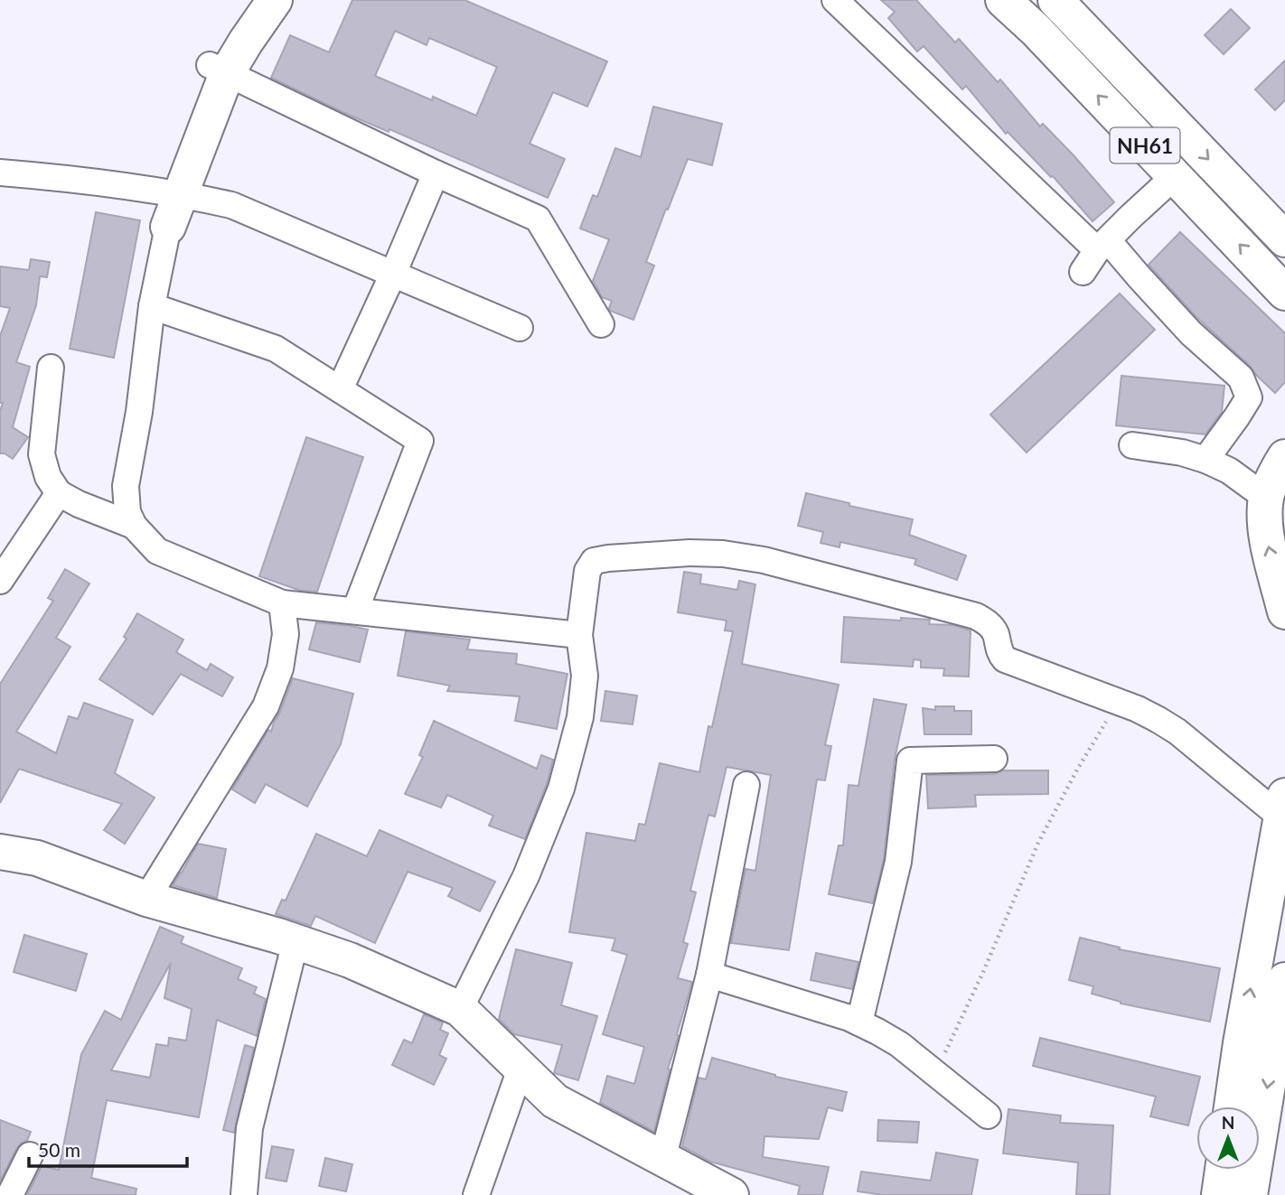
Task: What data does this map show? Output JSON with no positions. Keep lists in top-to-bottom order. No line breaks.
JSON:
{"streets":{"main road":["NH61"]},"scale_bar":"50 m","north":"top"}
